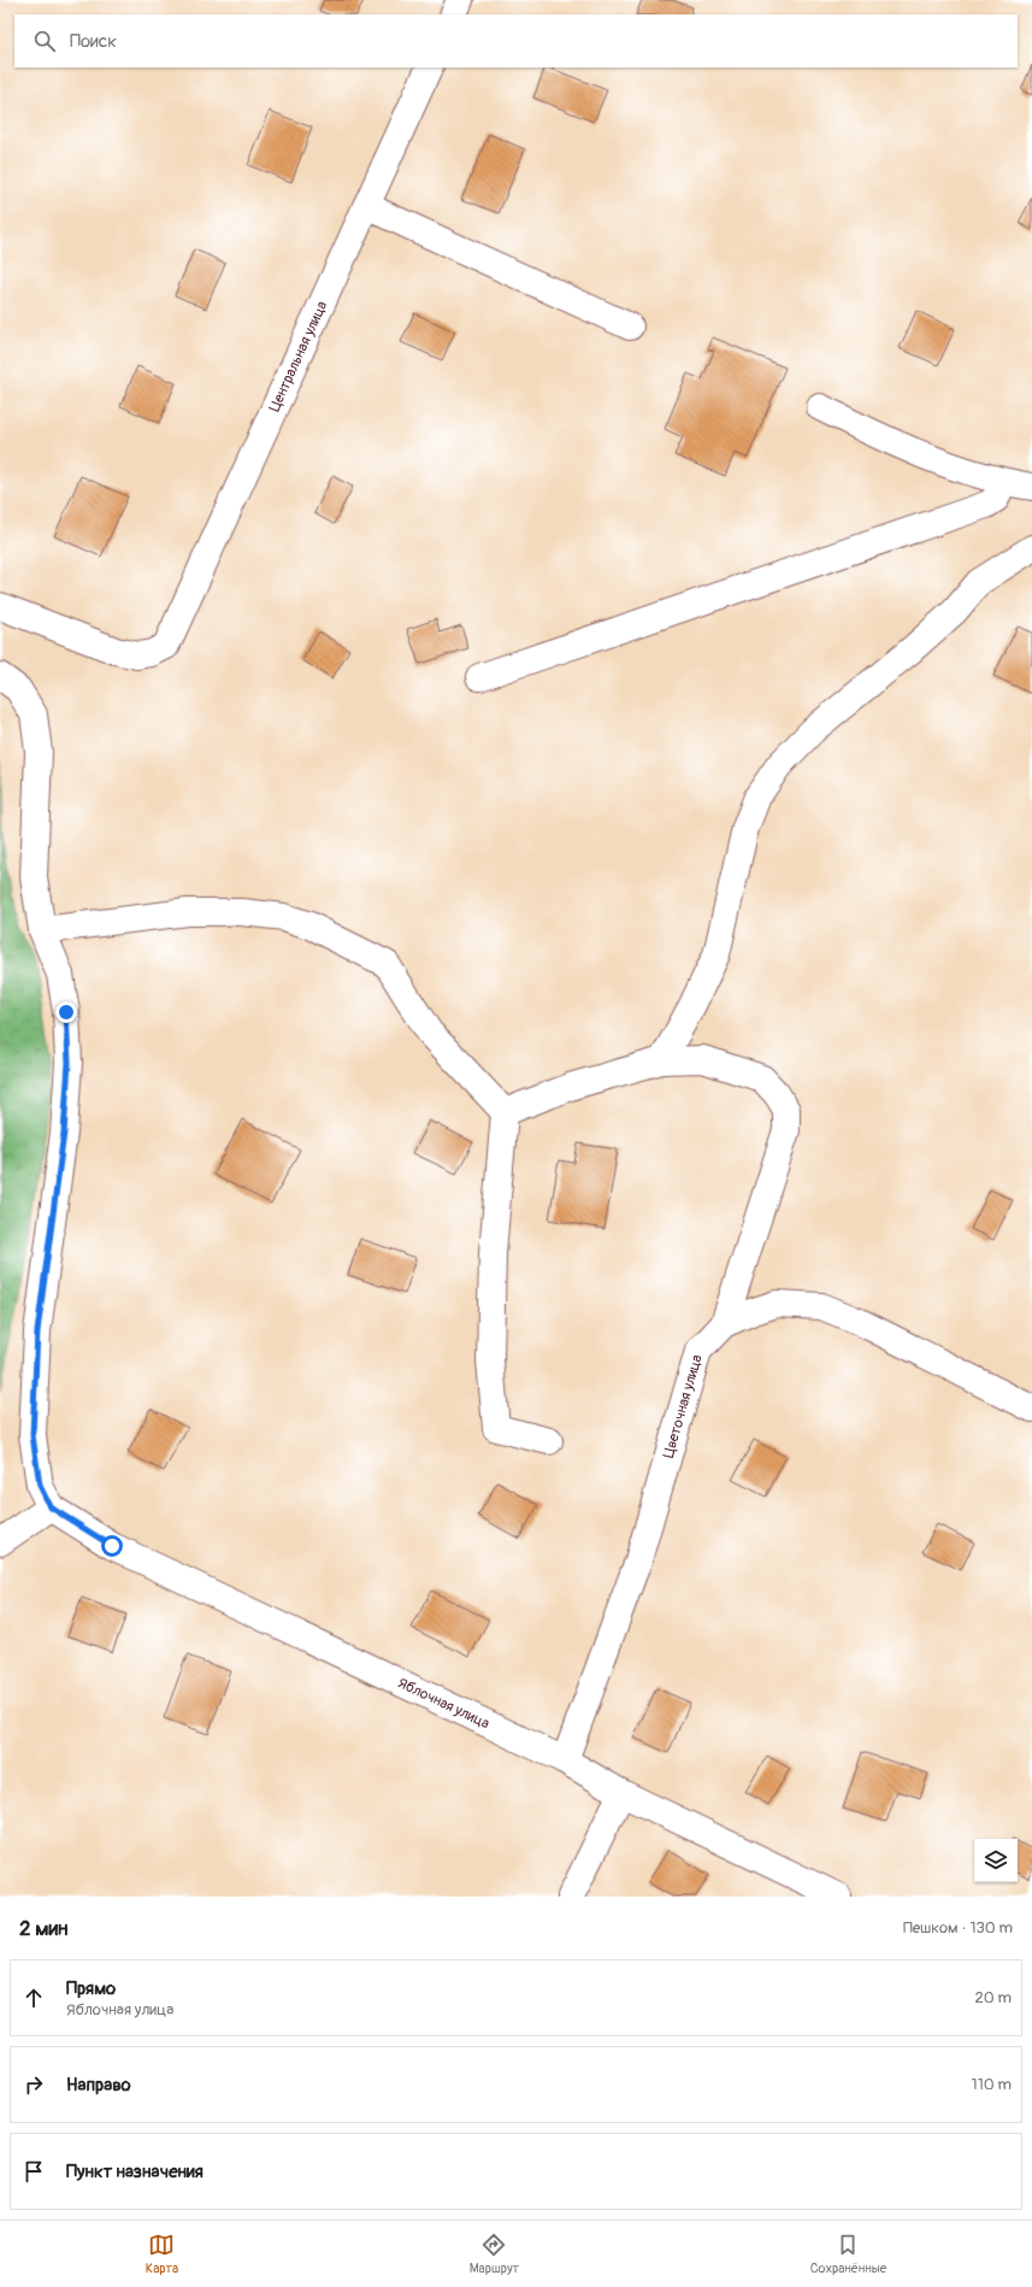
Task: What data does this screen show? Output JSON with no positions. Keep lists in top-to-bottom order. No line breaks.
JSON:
{"streets":{"street":["Центральная улица","Цветочная улица","Яблочная улица"]},"crossings":[["Цветочная улица","Яблочная улица"]],"page":{"search":"Поиск","heading":["2 мин","Пешком · 130 m"],"list":[["Прямо","Яблочная улица","20 m"],["Направо","110 m"],"Пункт назначения"],"nav":["Карта","Маршрут","Сохранённые"]}}
